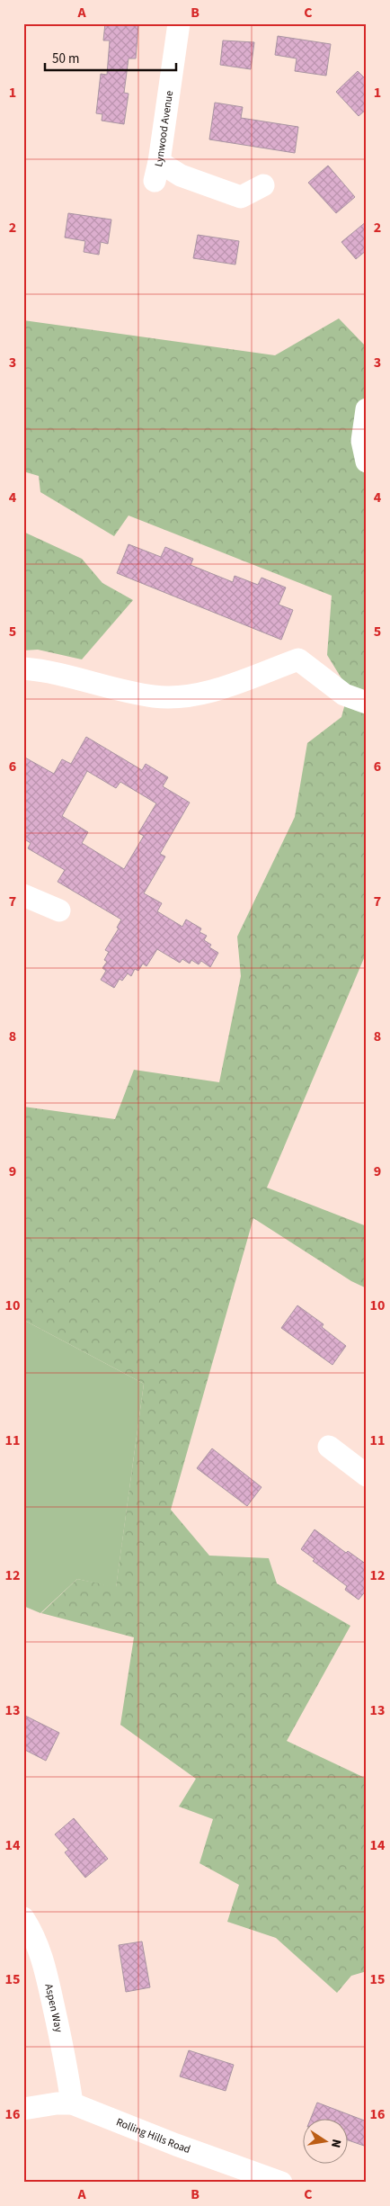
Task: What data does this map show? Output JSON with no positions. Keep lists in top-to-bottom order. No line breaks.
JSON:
{"streets":{"street":["Lynwood Avenue","Aspen Way","Rolling Hills Road"]},"crossings":[["Aspen Way","Rolling Hills Road"]],"scale_bar":"50 m","north":"right","grid":{"columns":["A","B","C"],"rows":["1","2","3","4","5","6","7","8","9","10","11","12","13","14","15","16"]}}
